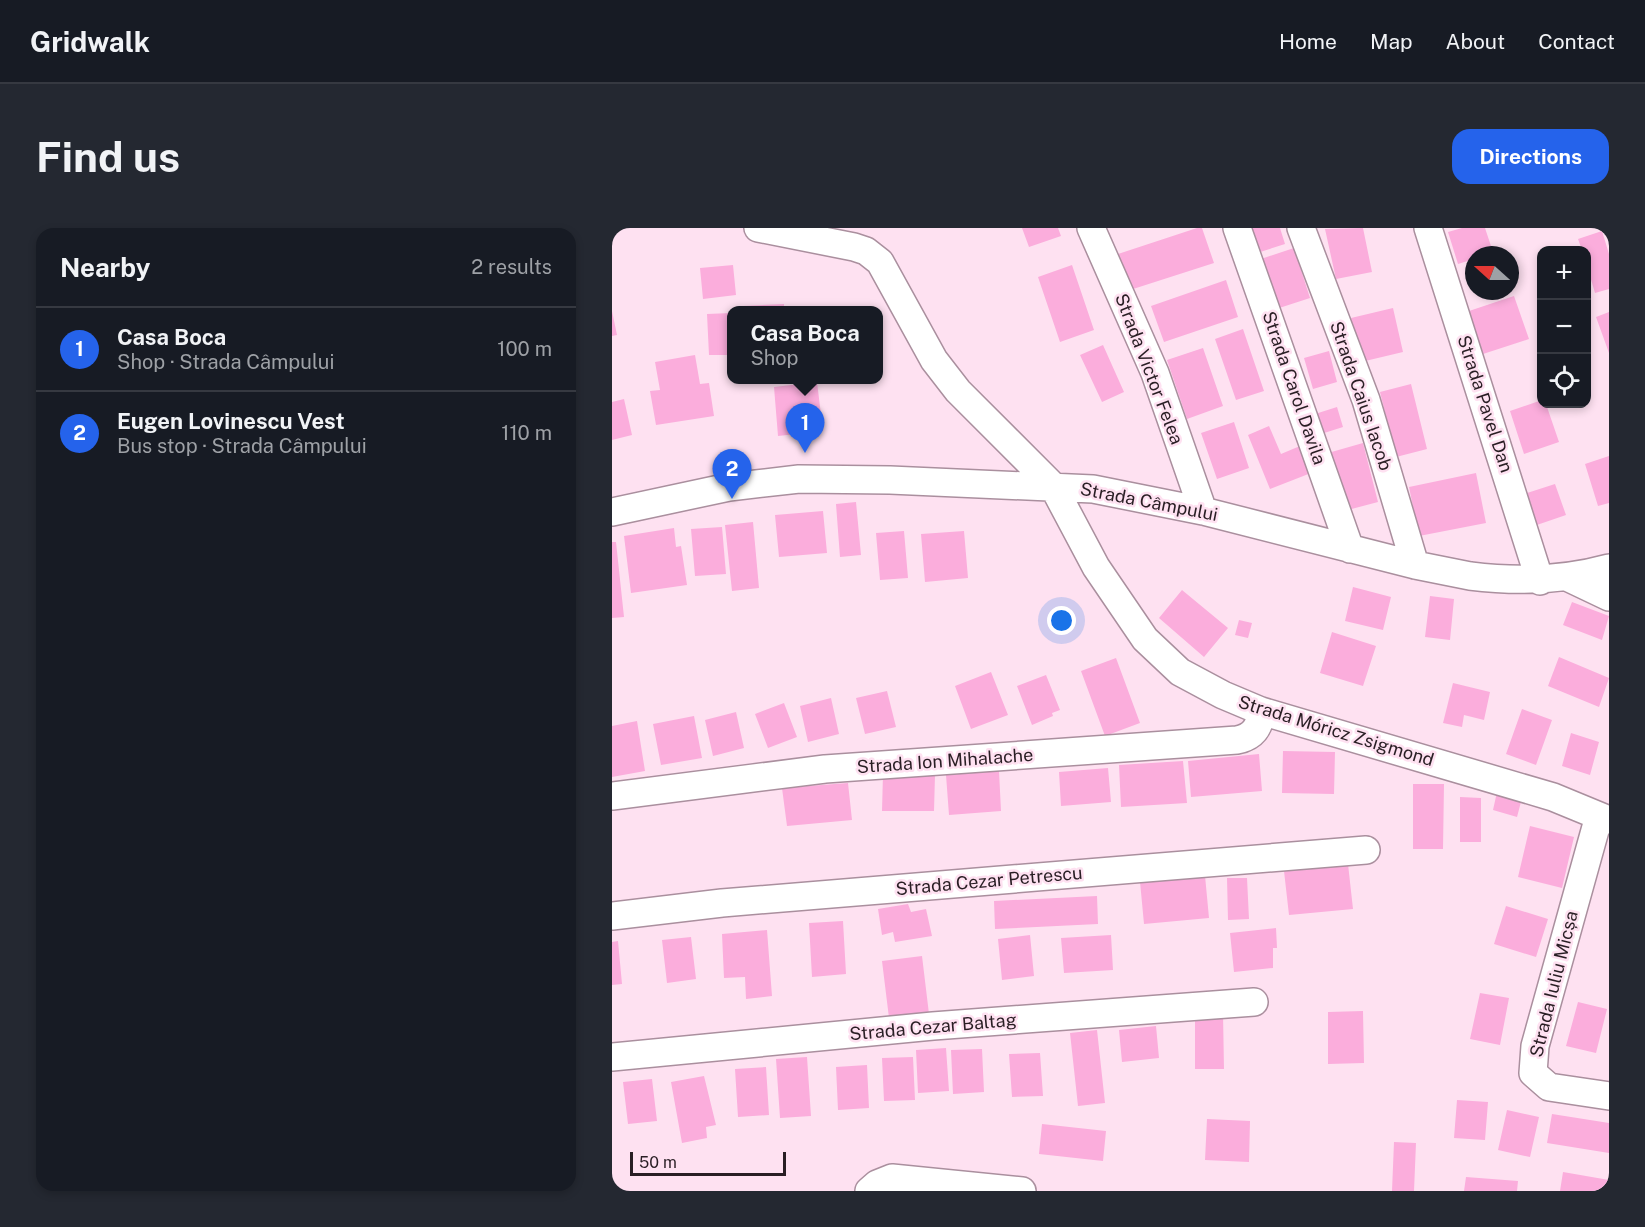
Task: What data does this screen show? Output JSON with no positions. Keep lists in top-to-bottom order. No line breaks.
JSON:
{"streets":{"street":["Strada Victor Felea","Strada Carol Davila","Strada Caius Iacob","Strada Pavel Dan","Strada Câmpului","Strada Móricz Zsigmond","Strada Ion Mihalache","Strada Cezar Petrescu","Strada Iuliu Micșa","Strada Cezar Baltag"]},"crossings":[["Strada Victor Felea","Strada Câmpului"],["Strada Carol Davila","Strada Câmpului"],["Strada Caius Iacob","Strada Câmpului"],["Strada Pavel Dan","Strada Câmpului"],["Strada Câmpului","Strada Móricz Zsigmond"],["Strada Móricz Zsigmond","Strada Ion Mihalache"],["Strada Móricz Zsigmond","Strada Iuliu Micșa"]],"scale_bar":"50 m","north":"left","page":{"header":"Gridwalk","nav":["Home","Map","About","Contact"],"buttons":"Directions","title":"Find us","heading":["Nearby","2 results"],"map_buttons":["+","−"],"list":[{"mark":"1","name":"Casa Boca","note":"Shop · Strada Câmpului","value":"100 m"},{"mark":"2","name":"Eugen Lovinescu Vest","note":"Bus stop · Strada Câmpului","value":"110 m"}],"popup":["Casa Boca","Shop"],"pins":["1","2"],"scale":"50 m"}}
